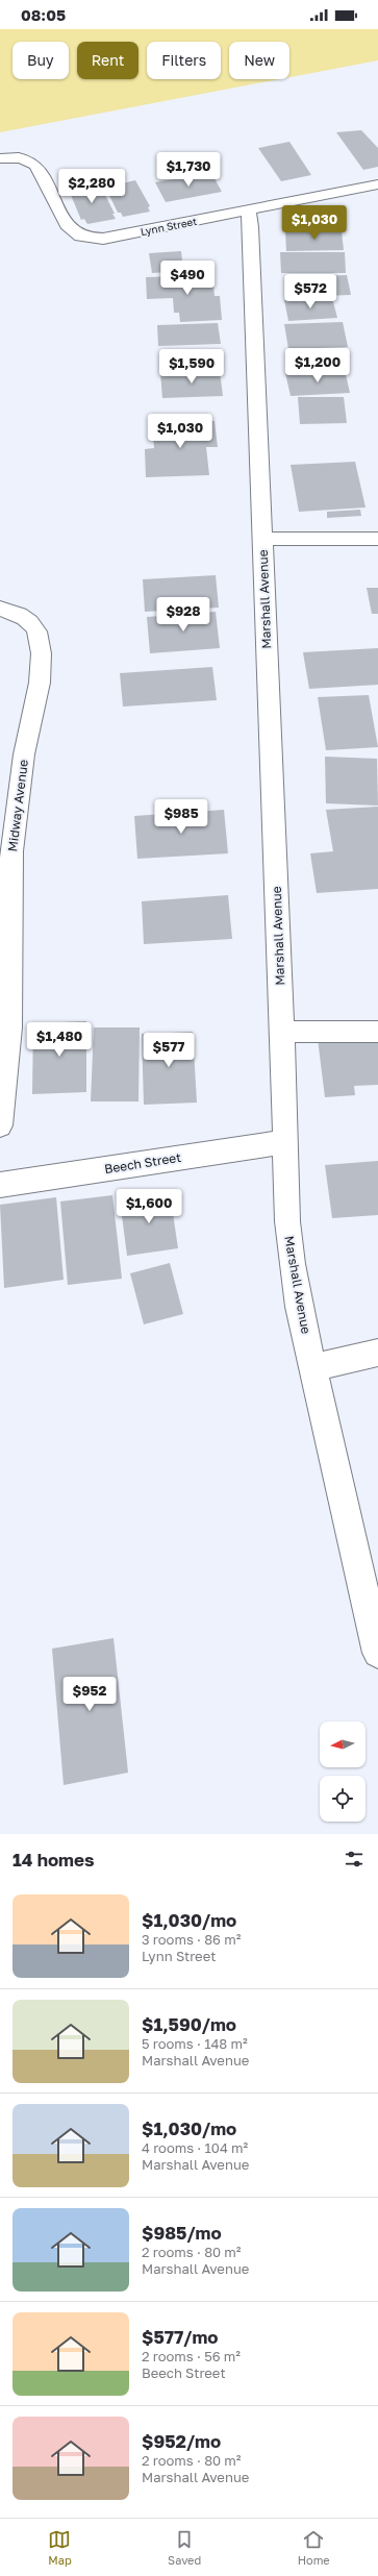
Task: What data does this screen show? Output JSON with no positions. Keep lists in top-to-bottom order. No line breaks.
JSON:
{"streets":{"street":["Lynn Street","Marshall Avenue","Midway Avenue","Beech Street"]},"crossings":[["Lynn Street","Marshall Avenue"],["Marshall Avenue","Beech Street"]],"north":"left","page":{"status":"08:05","chip":["Buy","Rent","Filters","New"],"price":["$1,730","$2,280","$1,030","$490","$572","$1,200","$1,590","$1,030","$928","$985","$1,480","$577","$1,600","$952"],"heading":"14 homes","list":[{"name":"$1,030/mo","note":"3 rooms · 86 m² · Lynn Street"},{"name":"$1,590/mo","note":"5 rooms · 148 m² · Marshall Avenue"},{"name":"$1,030/mo","note":"4 rooms · 104 m² · Marshall Avenue"},{"name":"$985/mo","note":"2 rooms · 80 m² · Marshall Avenue"},{"name":"$577/mo","note":"2 rooms · 56 m² · Beech Street"},{"name":"$952/mo","note":"2 rooms · 80 m² · Marshall Avenue"}],"tabs":["Map","Saved","Home"]}}
